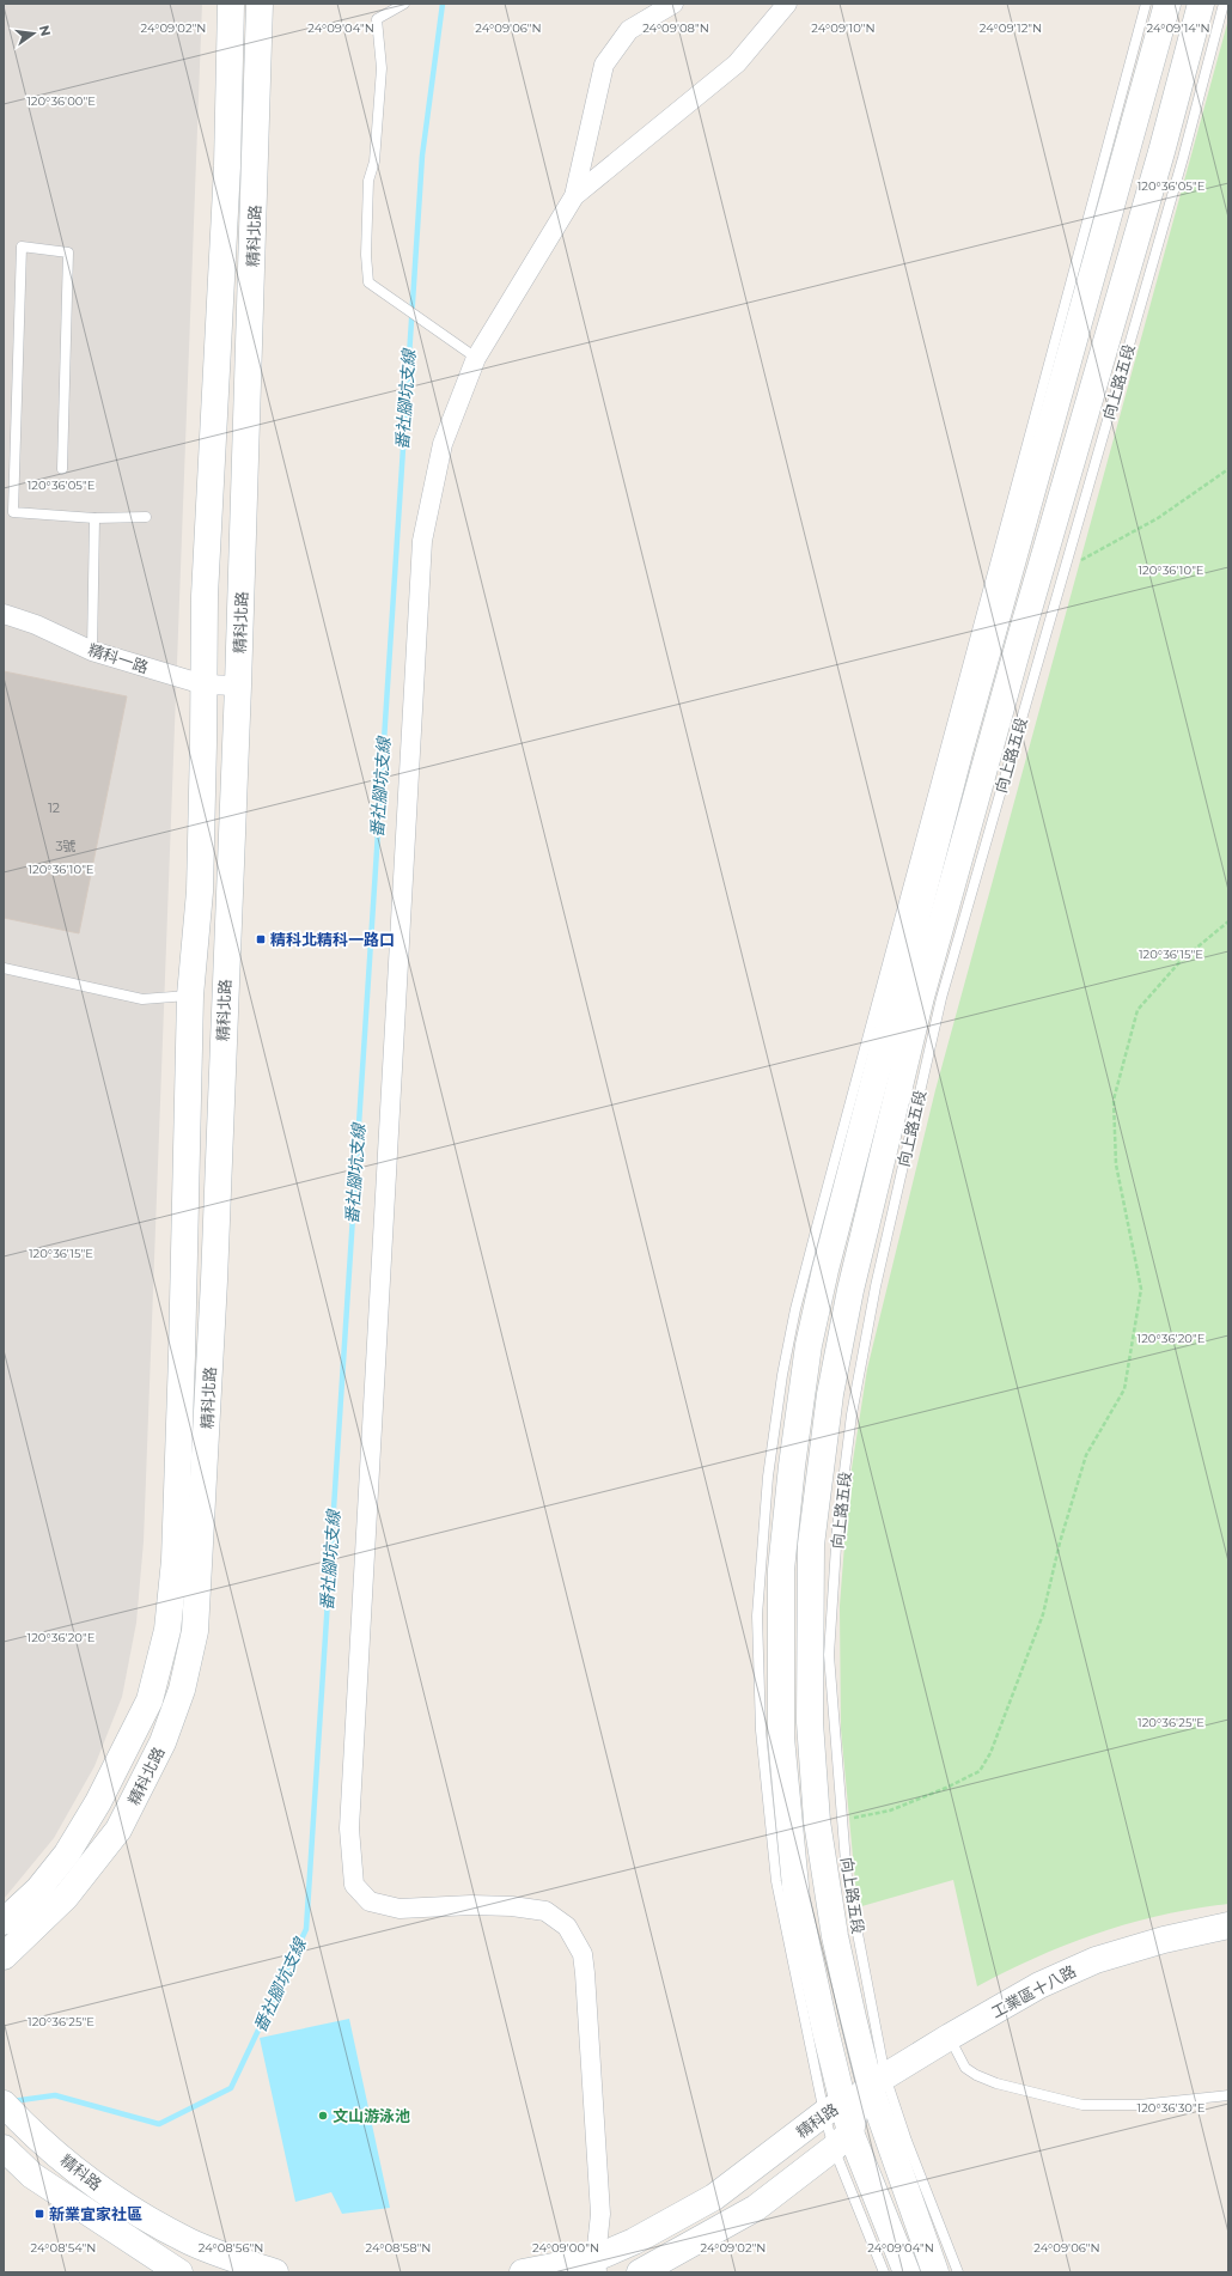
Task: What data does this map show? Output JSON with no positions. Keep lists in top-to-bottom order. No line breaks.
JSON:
{"streets":{"street":["精科北路","向上路五段","精科一路","工業區十八路","精科路"]},"crossings":[["精科北路","精科一路"],["向上路五段","工業區十八路"],["向上路五段","精科路"],["工業區十八路","精科路"]],"water":["番社腳坑支線"],"places":{"transit":["精科北精科一路口","新業宜家社區"],"other":["文山游泳池"]},"house_numbers":["12","3號"],"north":"right","coordinates":["24°09'12\"N","24°09'02\"N","24°09'04\"N","24°09'06\"N","24°09'08\"N","24°09'10\"N","24°09'14\"N","120°36'00\"E","120°36'05\"E","120°36'10\"E","120°36'15\"E","120°36'20\"E","120°36'25\"E","120°36'30\"E","24°08'54\"N","24°08'56\"N","24°08'58\"N","24°09'00\"N"]}
